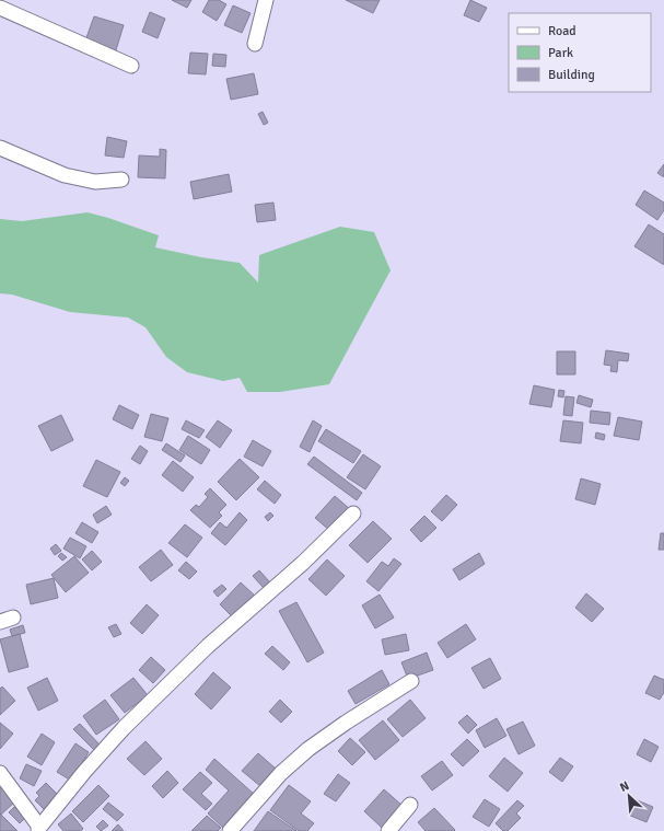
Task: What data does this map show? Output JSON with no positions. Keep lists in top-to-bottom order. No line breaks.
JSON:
{"legend":["Road","Park","Building"],"north":"top left"}
